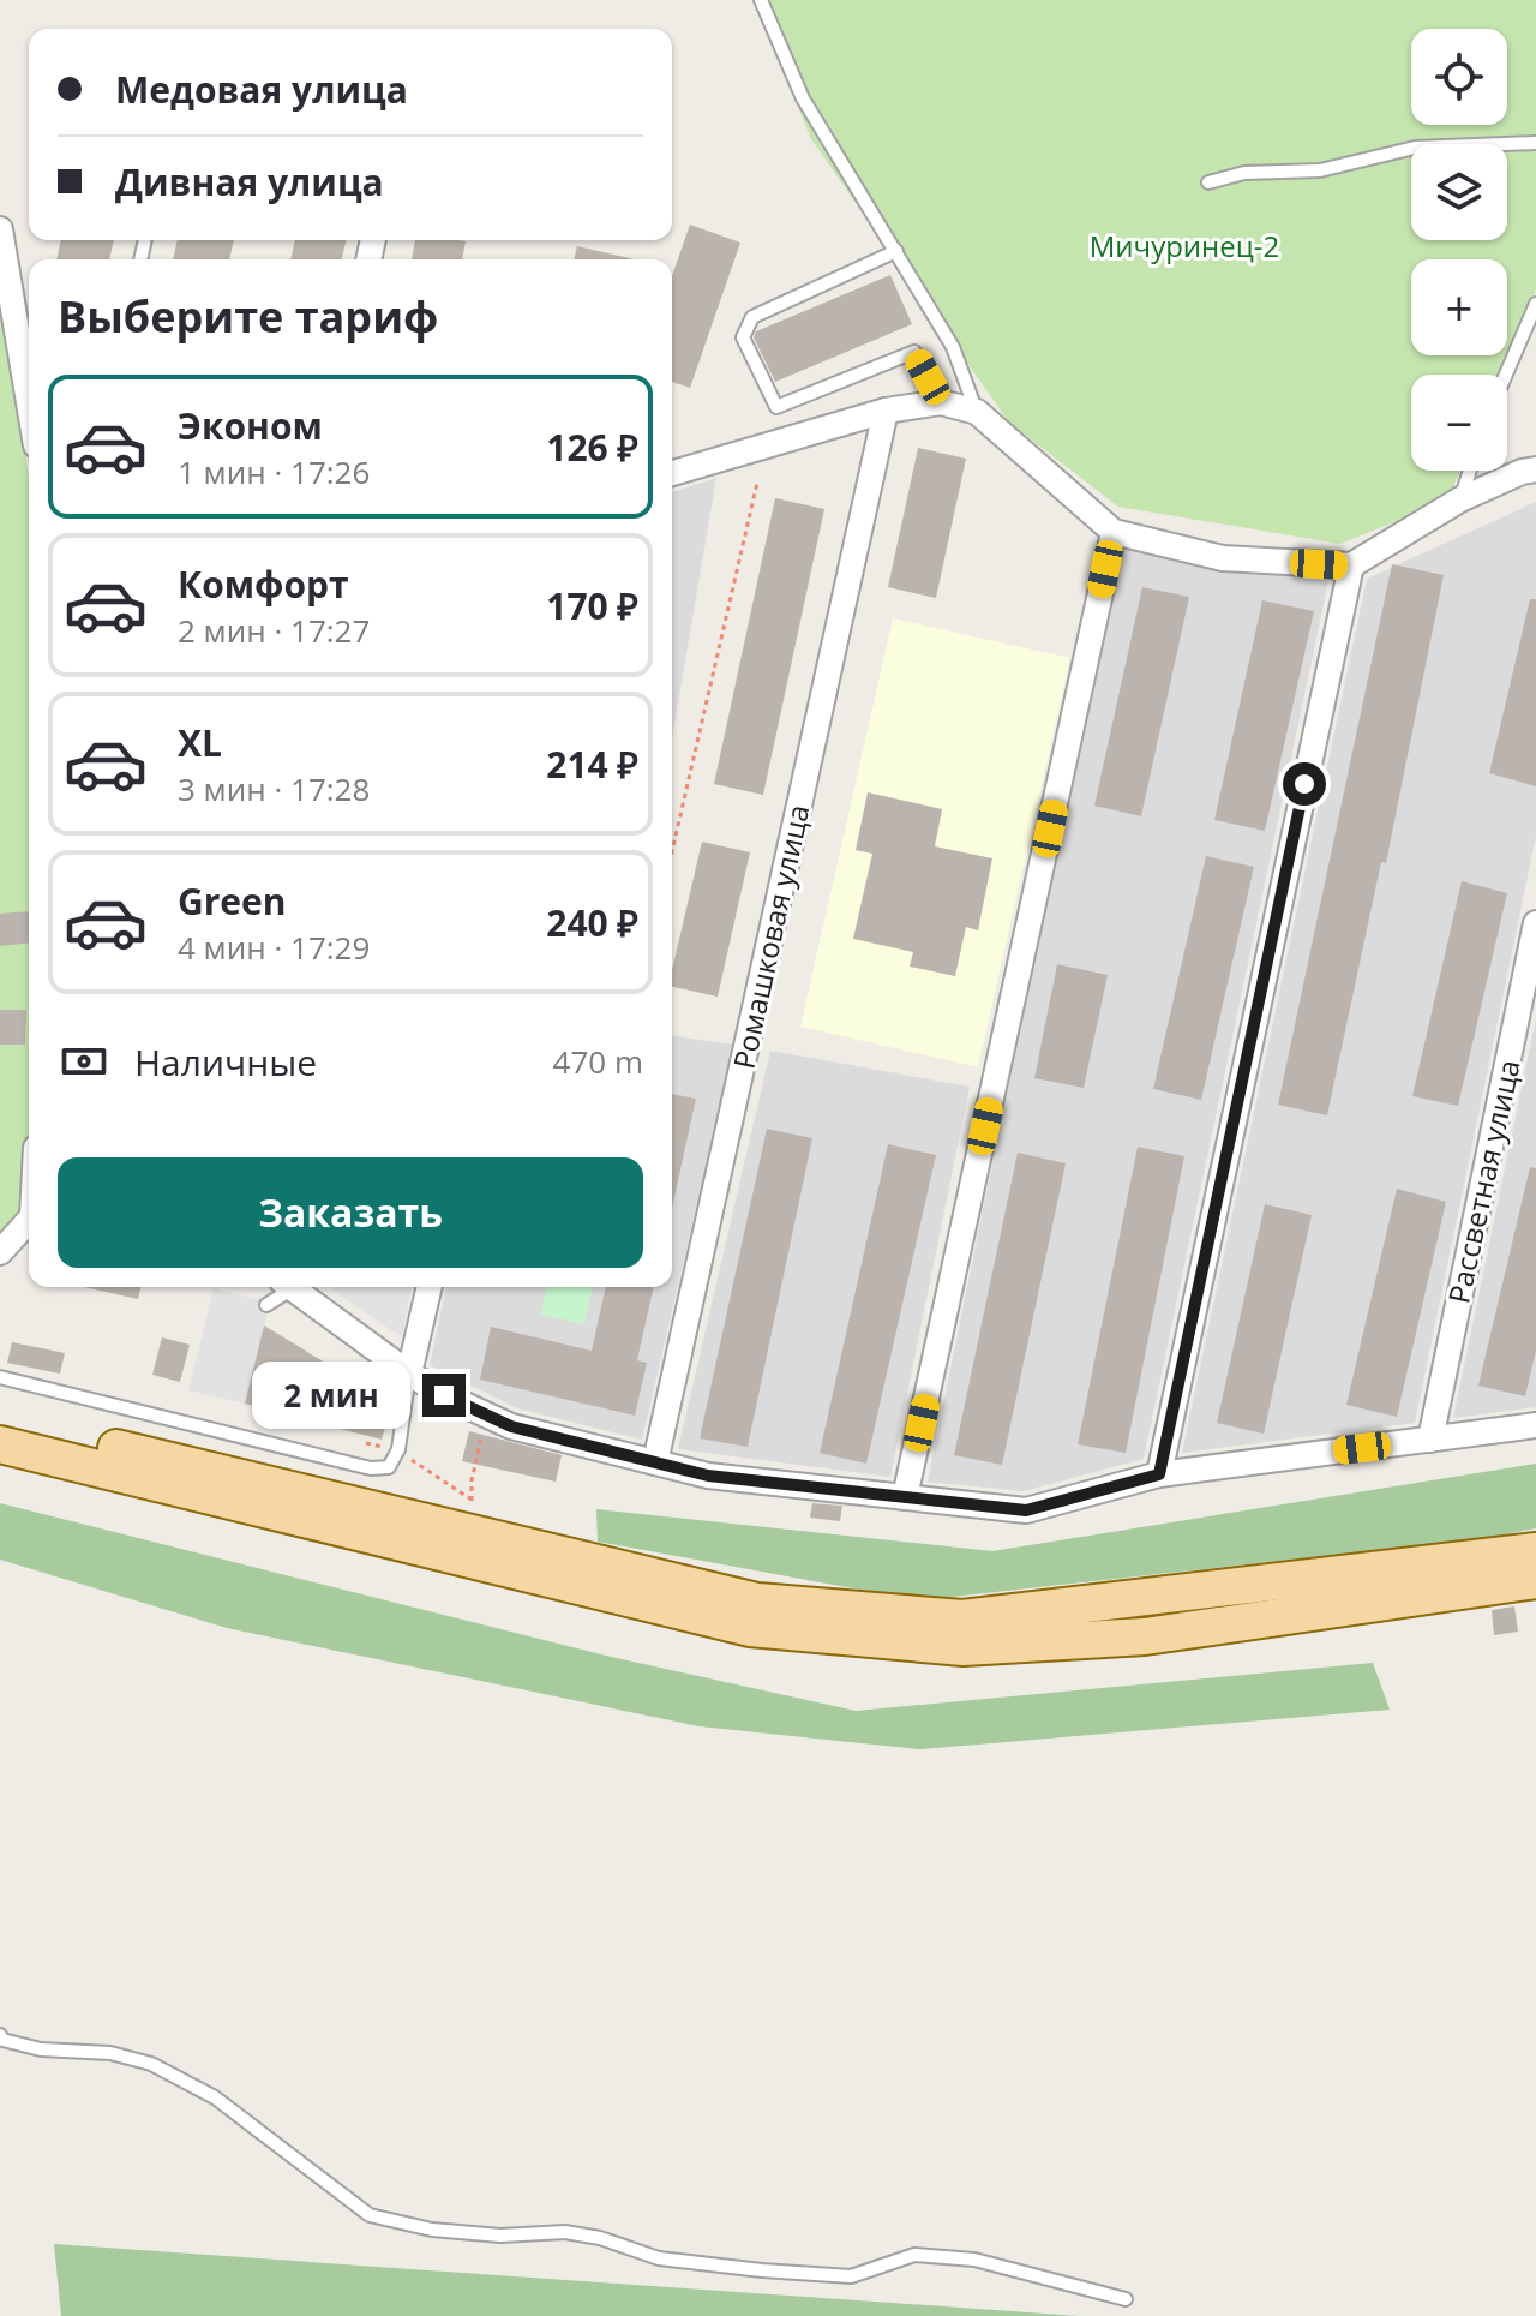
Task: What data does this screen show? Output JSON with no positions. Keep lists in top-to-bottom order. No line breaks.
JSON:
{"streets":{"street":["Ромашковая улица","Рассветная улица"]},"parks":["Мичуринец-2"],"page":{"map_buttons":["+","−"],"banner":["Медовая улица","Дивная улица"],"heading":"Выберите тариф","list":[{"name":"Эконом","note":"1 мин · 17:26","value":"126 ₽"},{"name":"Комфорт","note":"2 мин · 17:27","value":"170 ₽"},{"name":"XL","note":"3 мин · 17:28","value":"214 ₽"},{"name":"Green","note":"4 мин · 17:29","value":"240 ₽"}],"pay":["Наличные","470 m"],"buttons":"Заказать","bubble":"2 мин"}}
